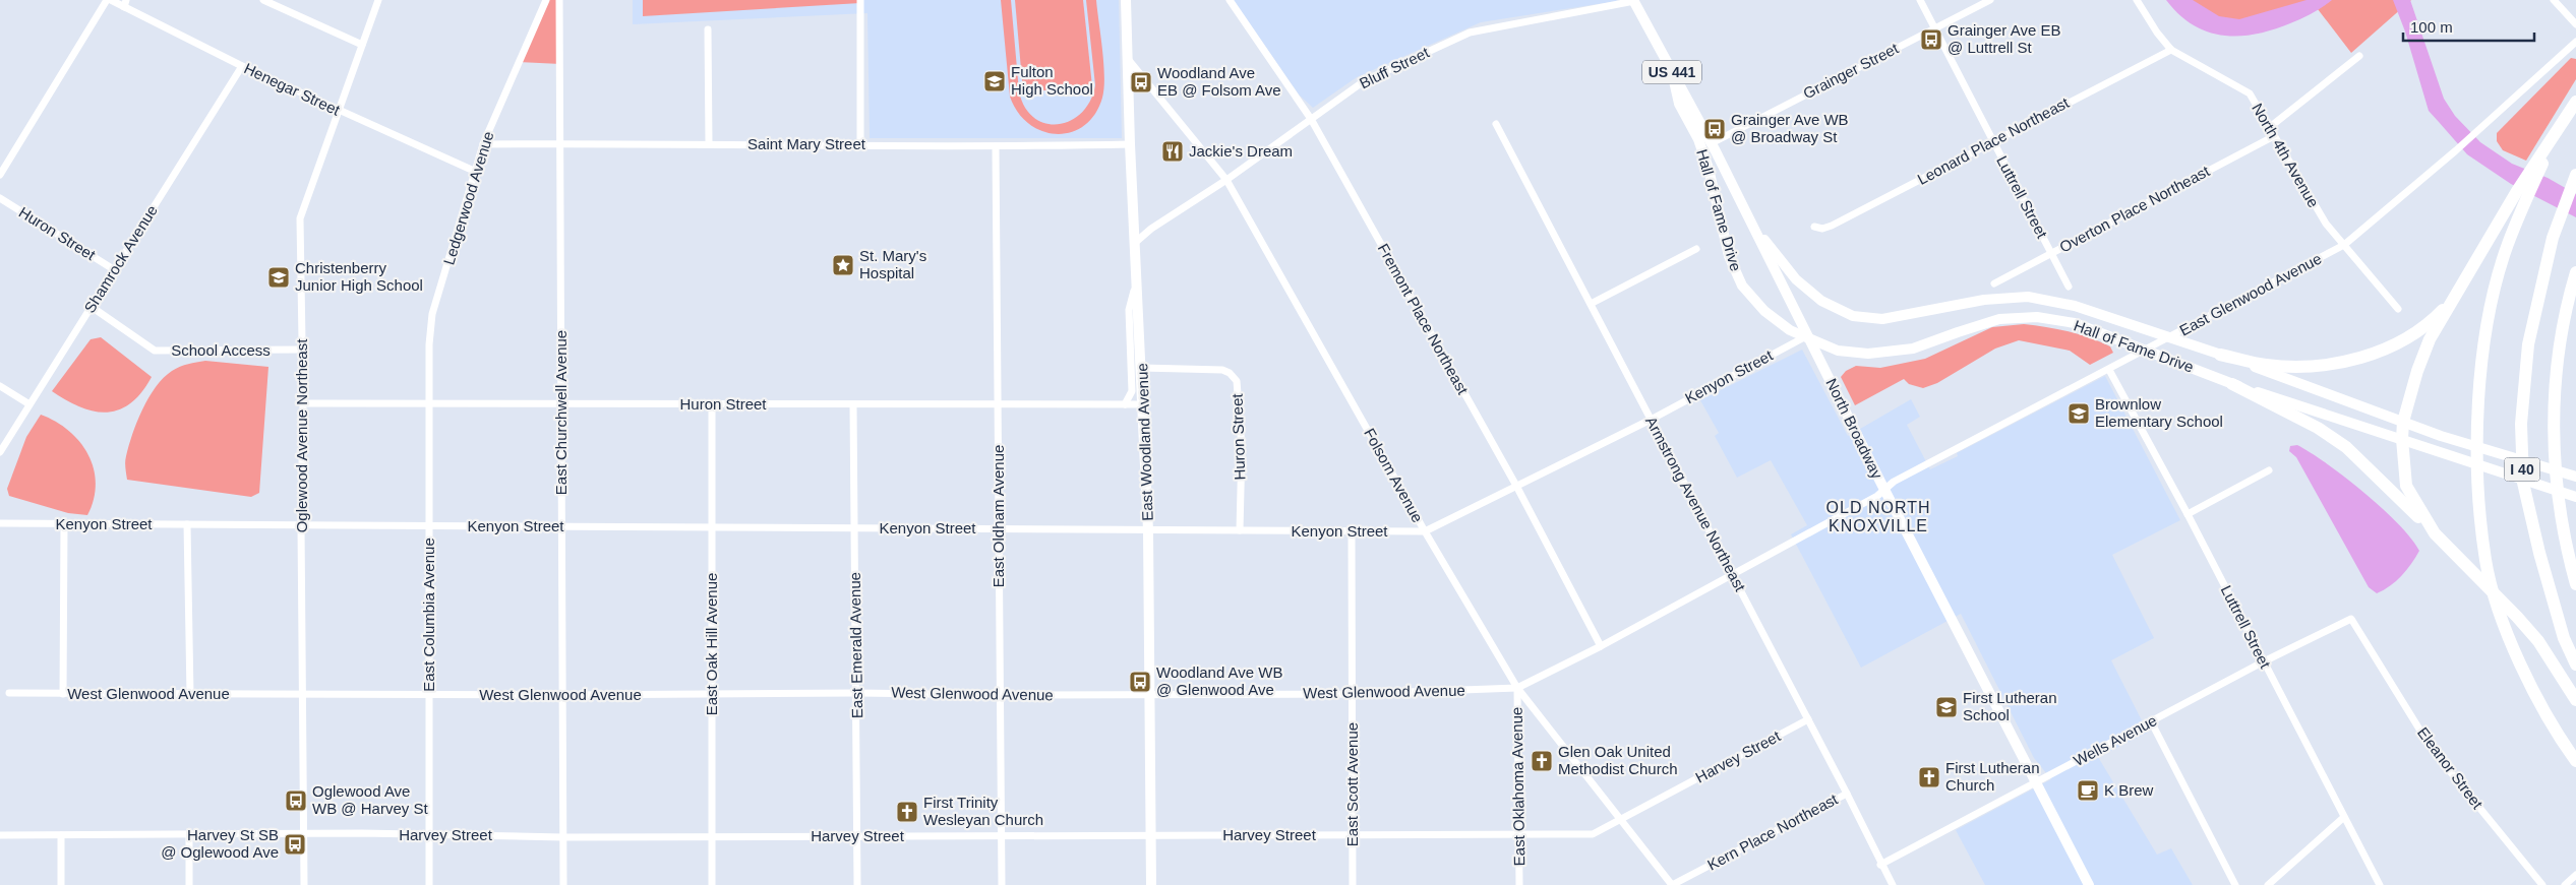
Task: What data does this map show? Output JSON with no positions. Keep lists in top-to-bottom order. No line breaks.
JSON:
{"streets":{"highway":["I 40"],"main road":["US 441","Hall of Fame Drive","North Broadway","East Woodland Avenue"],"street":["Bluff Street","Grainger Street","Henegar Street","Leonard Place Northeast","Saint Mary Street","North 4th Avenue","Luttrell Street","Ledgerwood Avenue","Overton Place Northeast","Huron Street","Shamrock Avenue","East Glenwood Avenue","Fremont Place Northeast","School Access","Kenyon Street","East Churchwell Avenue","Oglewood Avenue Northeast","Folsom Avenue","Armstrong Avenue Northeast","East Oldham Avenue","East Columbia Avenue","East Oak Hill Avenue","East Emerald Avenue","West Glenwood Avenue","Wells Avenue","Harvey Street","Eleanor Street","East Scott Avenue","East Oklahoma Avenue","Kern Place Northeast"]},"crossings":[["Bluff Street","Fremont Place Northeast"],["Bluff Street","North Broadway"],["Bluff Street","East Woodland Avenue"],["Bluff Street","Folsom Avenue"],["Grainger Street","Luttrell Street"],["Grainger Street","North Broadway"],["Henegar Street","Ledgerwood Avenue"],["Henegar Street","Shamrock Avenue"],["Henegar Street","Oglewood Avenue Northeast"],["Leonard Place Northeast","North 4th Avenue"],["Leonard Place Northeast","Luttrell Street"],["Saint Mary Street","Ledgerwood Avenue"],["Saint Mary Street","East Churchwell Avenue"],["Saint Mary Street","East Woodland Avenue"],["Saint Mary Street","East Oldham Avenue"],["North 4th Avenue","Overton Place Northeast"],["North 4th Avenue","East Glenwood Avenue"],["Luttrell Street","Overton Place Northeast"],["Luttrell Street","East Glenwood Avenue"],["Luttrell Street","Wells Avenue"],["Ledgerwood Avenue","East Columbia Avenue"],["Hall of Fame Drive","North Broadway"],["Huron Street","Shamrock Avenue"],["Huron Street","Kenyon Street"],["Huron Street","East Churchwell Avenue"],["Huron Street","Oglewood Avenue Northeast"],["Huron Street","East Woodland Avenue"],["Huron Street","East Oldham Avenue"],["Huron Street","East Columbia Avenue"],["Huron Street","East Oak Hill Avenue"],["Huron Street","East Emerald Avenue"],["Shamrock Avenue","School Access"],["East Glenwood Avenue","North Broadway"],["East Glenwood Avenue","West Glenwood Avenue"],["Fremont Place Northeast","Kenyon Street"],["Fremont Place Northeast","West Glenwood Avenue"],["School Access","Oglewood Avenue Northeast"],["Kenyon Street","East Churchwell Avenue"],["Kenyon Street","North Broadway"],["Kenyon Street","Oglewood Avenue Northeast"],["Kenyon Street","East Woodland Avenue"],["Kenyon Street","Folsom Avenue"],["Kenyon Street","Armstrong Avenue Northeast"],["Kenyon Street","East Oldham Avenue"],["Kenyon Street","East Columbia Avenue"],["Kenyon Street","East Oak Hill Avenue"],["Kenyon Street","East Emerald Avenue"],["Kenyon Street","East Scott Avenue"],["East Churchwell Avenue","West Glenwood Avenue"],["East Churchwell Avenue","Harvey Street"],["North Broadway","West Glenwood Avenue"],["North Broadway","Wells Avenue"],["Oglewood Avenue Northeast","West Glenwood Avenue"],["Oglewood Avenue Northeast","Harvey Street"],["East Woodland Avenue","Folsom Avenue"],["East Woodland Avenue","West Glenwood Avenue"],["East Woodland Avenue","Harvey Street"],["Folsom Avenue","West Glenwood Avenue"],["Folsom Avenue","Harvey Street"],["Folsom Avenue","East Oklahoma Avenue"],["Folsom Avenue","Kern Place Northeast"],["Armstrong Avenue Northeast","West Glenwood Avenue"],["Armstrong Avenue Northeast","Wells Avenue"],["Armstrong Avenue Northeast","Harvey Street"],["Armstrong Avenue Northeast","Kern Place Northeast"],["East Oldham Avenue","West Glenwood Avenue"],["East Oldham Avenue","Harvey Street"],["East Columbia Avenue","West Glenwood Avenue"],["East Columbia Avenue","Harvey Street"],["East Oak Hill Avenue","West Glenwood Avenue"],["East Oak Hill Avenue","Harvey Street"],["East Emerald Avenue","West Glenwood Avenue"],["East Emerald Avenue","Harvey Street"],["West Glenwood Avenue","East Scott Avenue"],["West Glenwood Avenue","East Oklahoma Avenue"],["Wells Avenue","Eleanor Street"],["Harvey Street","East Scott Avenue"],["Harvey Street","East Oklahoma Avenue"]],"districts":["OLD NORTH KNOXVILLE"],"places":{"bus stop":["Grainger Ave EB @ Luttrell St","Woodland Ave EB @ Folsom Ave","Grainger Ave WB @ Broadway St","Woodland Ave WB @ Glenwood Ave","Oglewood Ave WB @ Harvey St","Harvey St SB @ Oglewood Ave"],"school or university":["Fulton High School","Christenberry Junior High School","Brownlow Elementary School","First Lutheran School"],"restaurant":["Jackie's Dream"],"place":["St. Mary's Hospital"],"church":["Glen Oak United Methodist Church","First Lutheran Church","First Trinity Wesleyan Church"],"cafe":["K Brew"]},"scale_bar":"100 m"}
